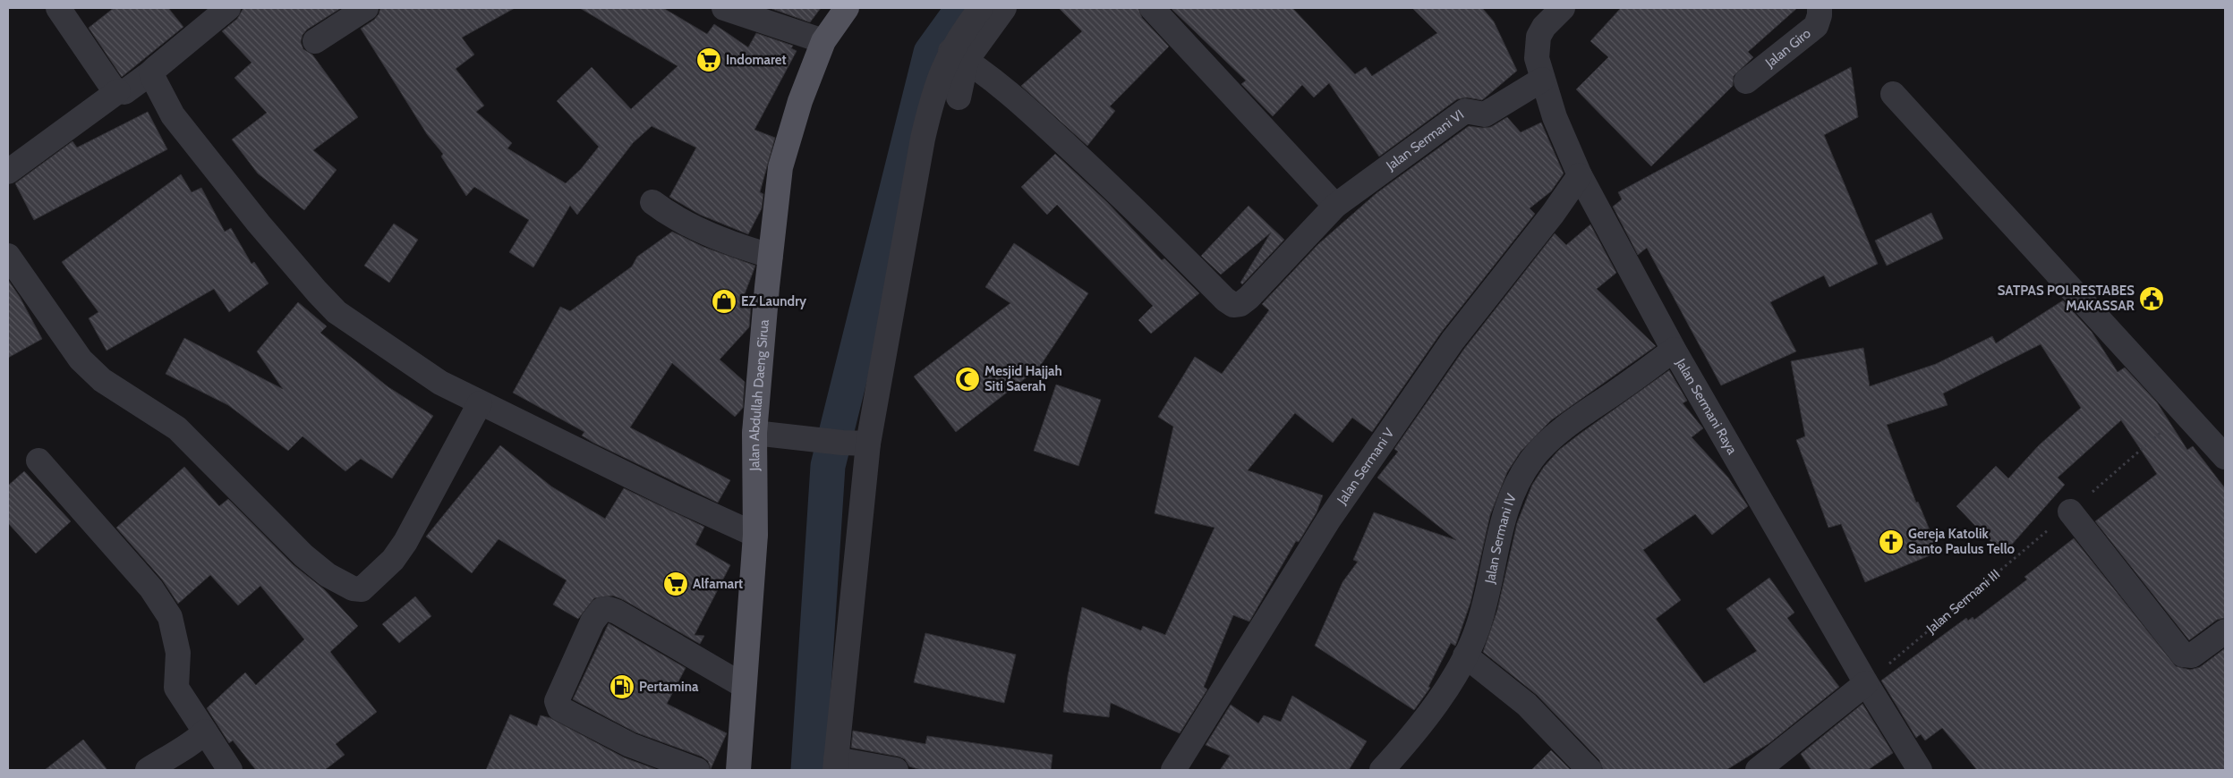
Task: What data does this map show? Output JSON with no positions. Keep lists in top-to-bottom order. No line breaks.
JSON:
{"streets":{"main road":["Jalan Abdullah Daeng Sirua"],"street":["Jalan Giro","Jalan Sermani VI","Jalan Sermani Raya","Jalan Sermani V","Jalan Sermani IV"],"path":["Jalan Sermani III"]},"crossings":[["Jalan Sermani VI","Jalan Sermani Raya"],["Jalan Sermani Raya","Jalan Sermani V"],["Jalan Sermani Raya","Jalan Sermani IV"],["Jalan Sermani Raya","Jalan Sermani III"]],"places":{"supermarket":["Indomaret","Alfamart"],"public building":["SATPAS POLRESTABES MAKASSAR"],"shop":["EZ Laundry"],"mosque":["Mesjid Hajjah Siti Saerah"],"church":["Gereja Katolik Santo Paulus Tello"],"fuel station":["Pertamina"]}}
